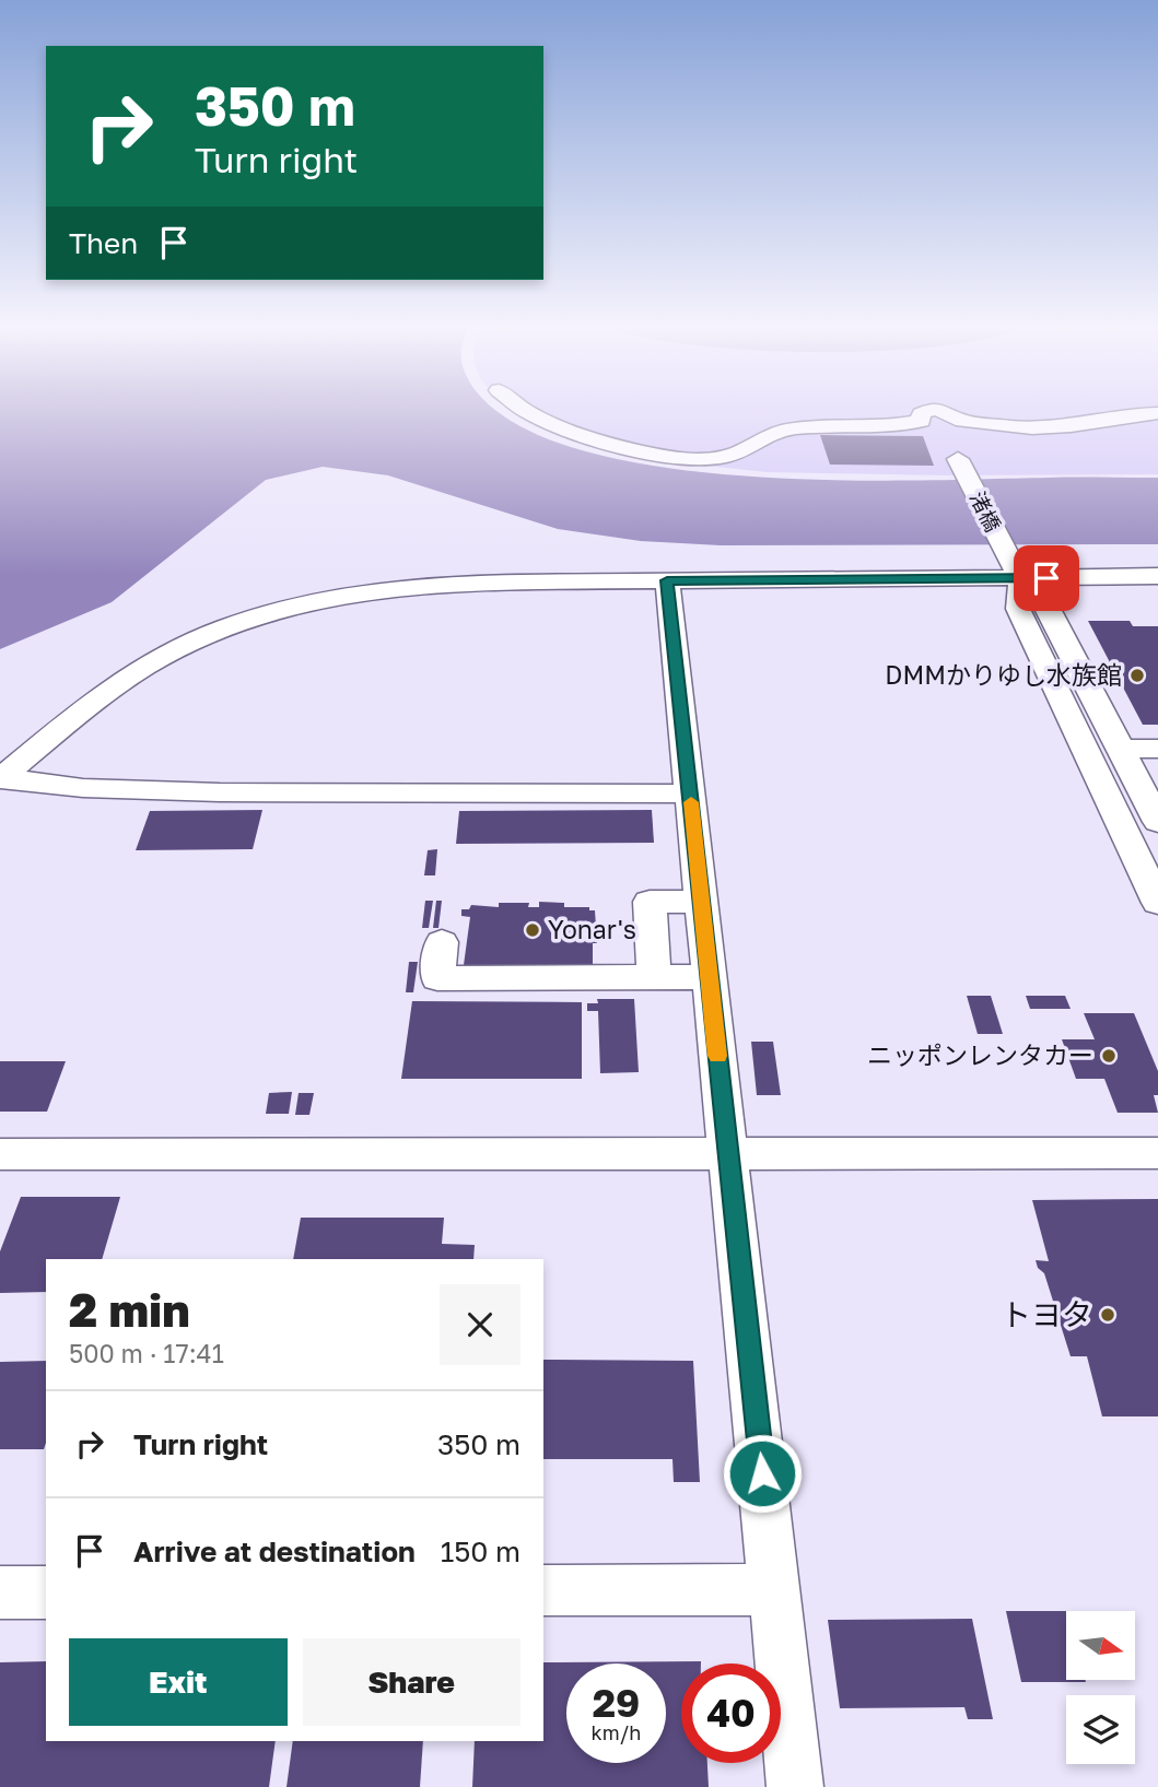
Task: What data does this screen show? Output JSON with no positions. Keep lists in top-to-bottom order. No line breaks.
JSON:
{"streets":{"street":["渚橋"]},"places":["DMMかりゆし水族館","Yonar's","ニッポンレンタカー","トヨタ"],"north":"right","page":{"turn":["350 m","Turn right"],"then":"Then","heading":["2 min","500 m · 17:41"],"list":[{"name":"Turn right","value":"350 m"},{"name":"Arrive at destination","value":"150 m"}],"buttons":["Exit","Share"],"speed":"29 km/h","limit":"40"}}
